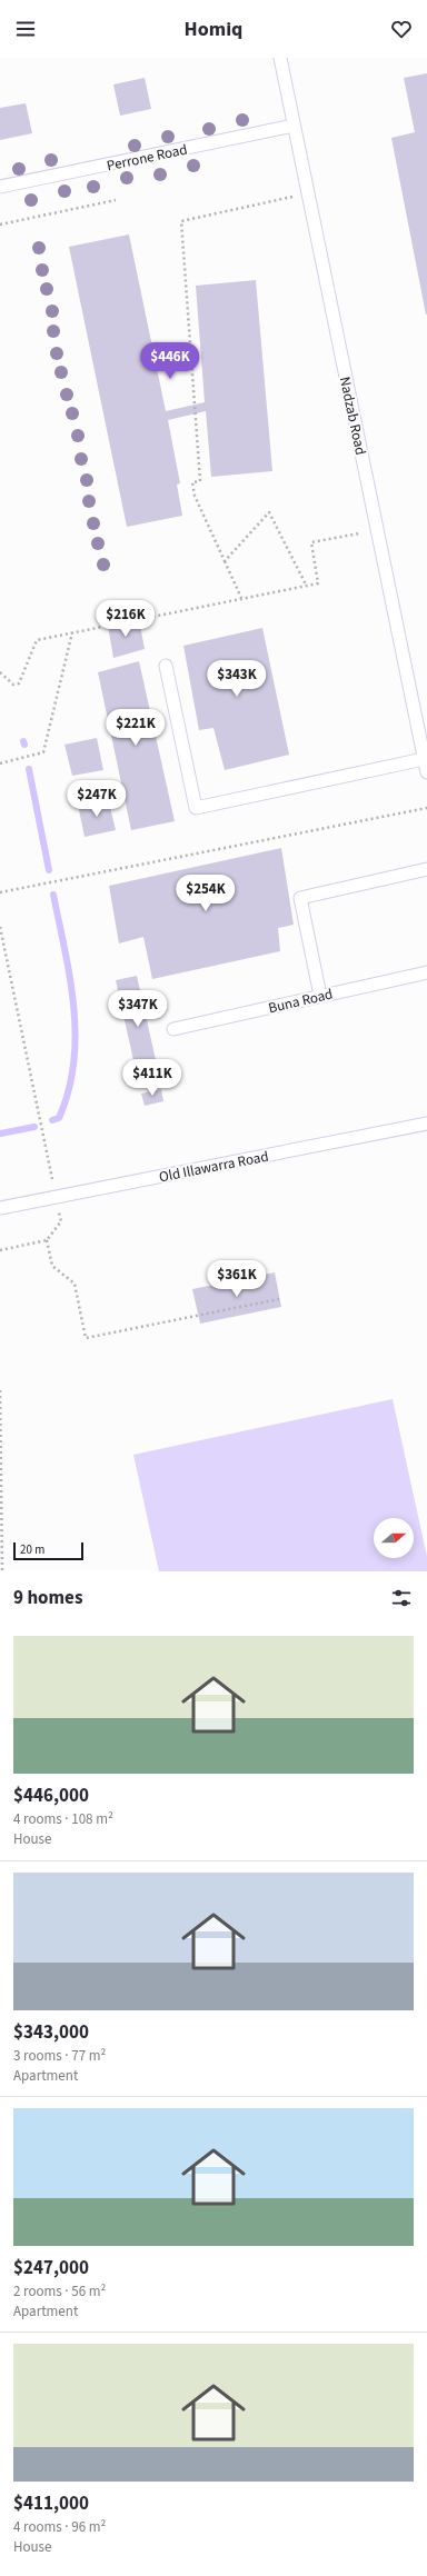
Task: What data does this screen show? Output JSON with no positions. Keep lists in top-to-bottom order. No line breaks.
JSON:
{"streets":{"lane":["Perrone Road","Nadzab Road","Buna Road","Old Illawarra Road"]},"crossings":[["Perrone Road","Nadzab Road"]],"scale_bar":"20 m","north":"right","page":{"header":"Homiq","price":["$446K","$216K","$343K","$221K","$247K","$254K","$347K","$411K","$361K"],"scale":"20 m","heading":"9 homes","list":[{"name":"$446,000","note":"4 rooms · 108 m² · House"},{"name":"$343,000","note":"3 rooms · 77 m² · Apartment"},{"name":"$247,000","note":"2 rooms · 56 m² · Apartment"},{"name":"$411,000","note":"4 rooms · 96 m² · House"}]}}
